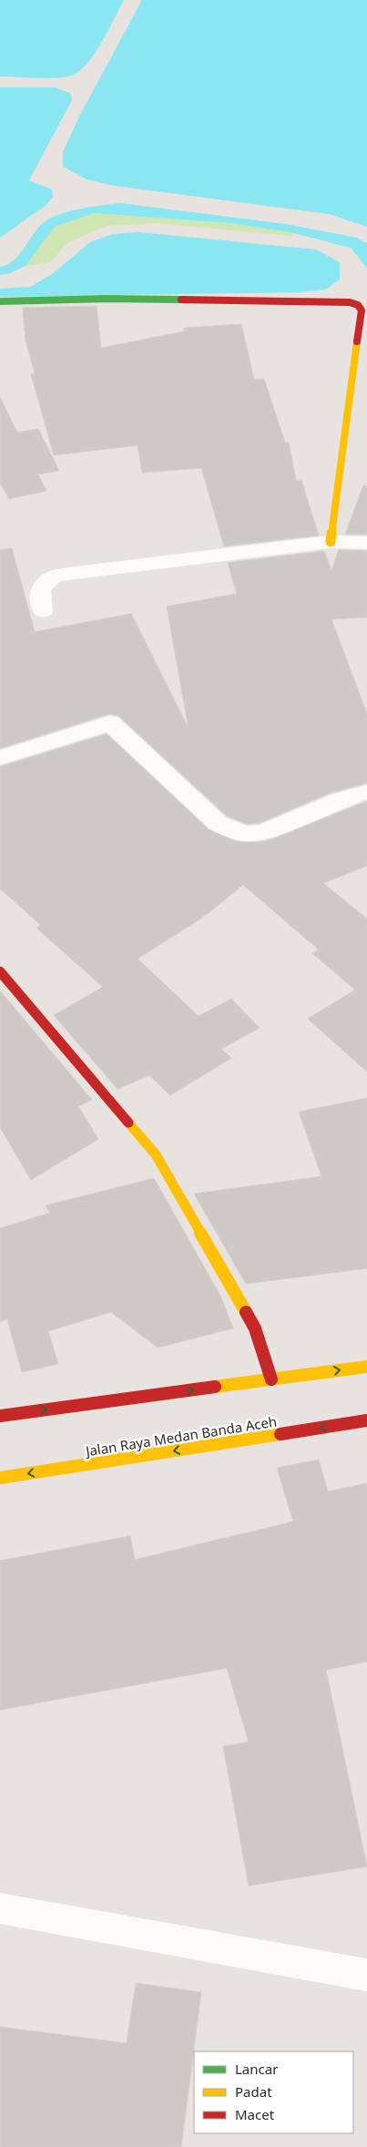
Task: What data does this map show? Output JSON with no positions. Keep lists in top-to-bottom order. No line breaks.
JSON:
{"streets":{"main road":["Jalan Raya Medan Banda Aceh"]},"legend":["Lancar","Padat","Macet"]}
